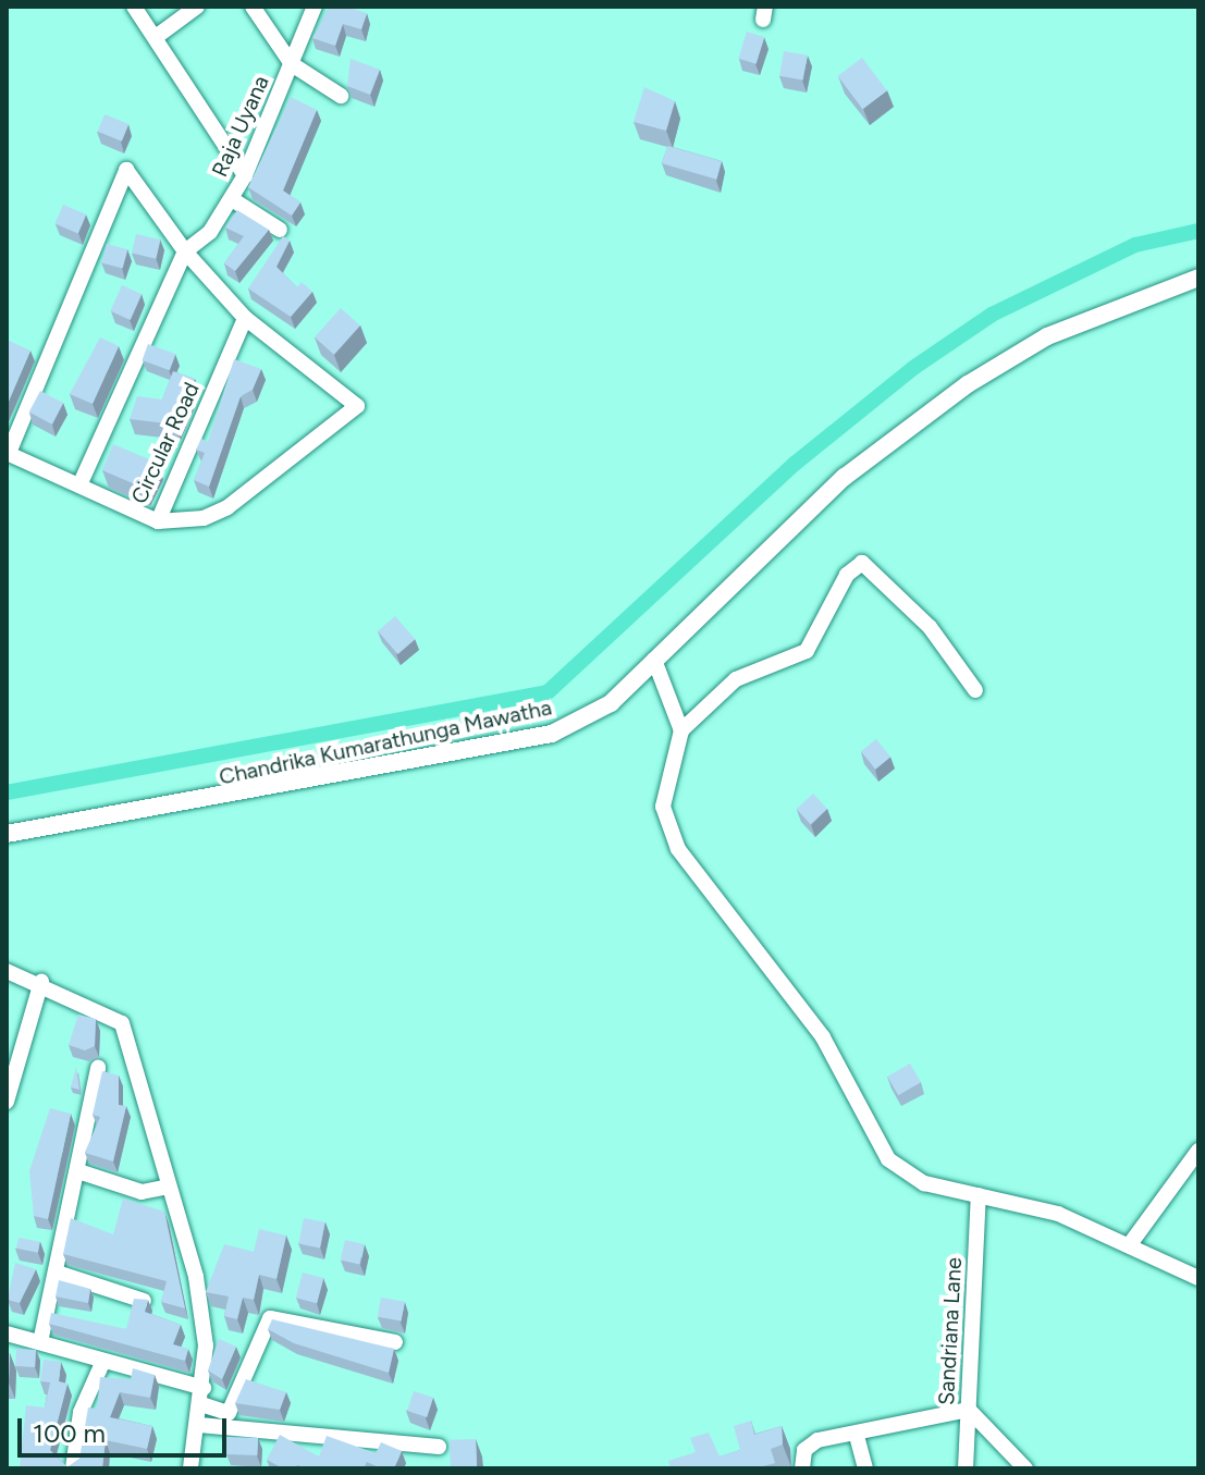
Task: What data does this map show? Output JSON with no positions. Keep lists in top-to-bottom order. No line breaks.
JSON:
{"streets":{"main road":["Chandrika Kumarathunga Mawatha"],"street":["Raja Uyana","Circular Road","Sandriana Lane"]},"crossings":[["Raja Uyana","Circular Road"]],"scale_bar":"100 m"}
